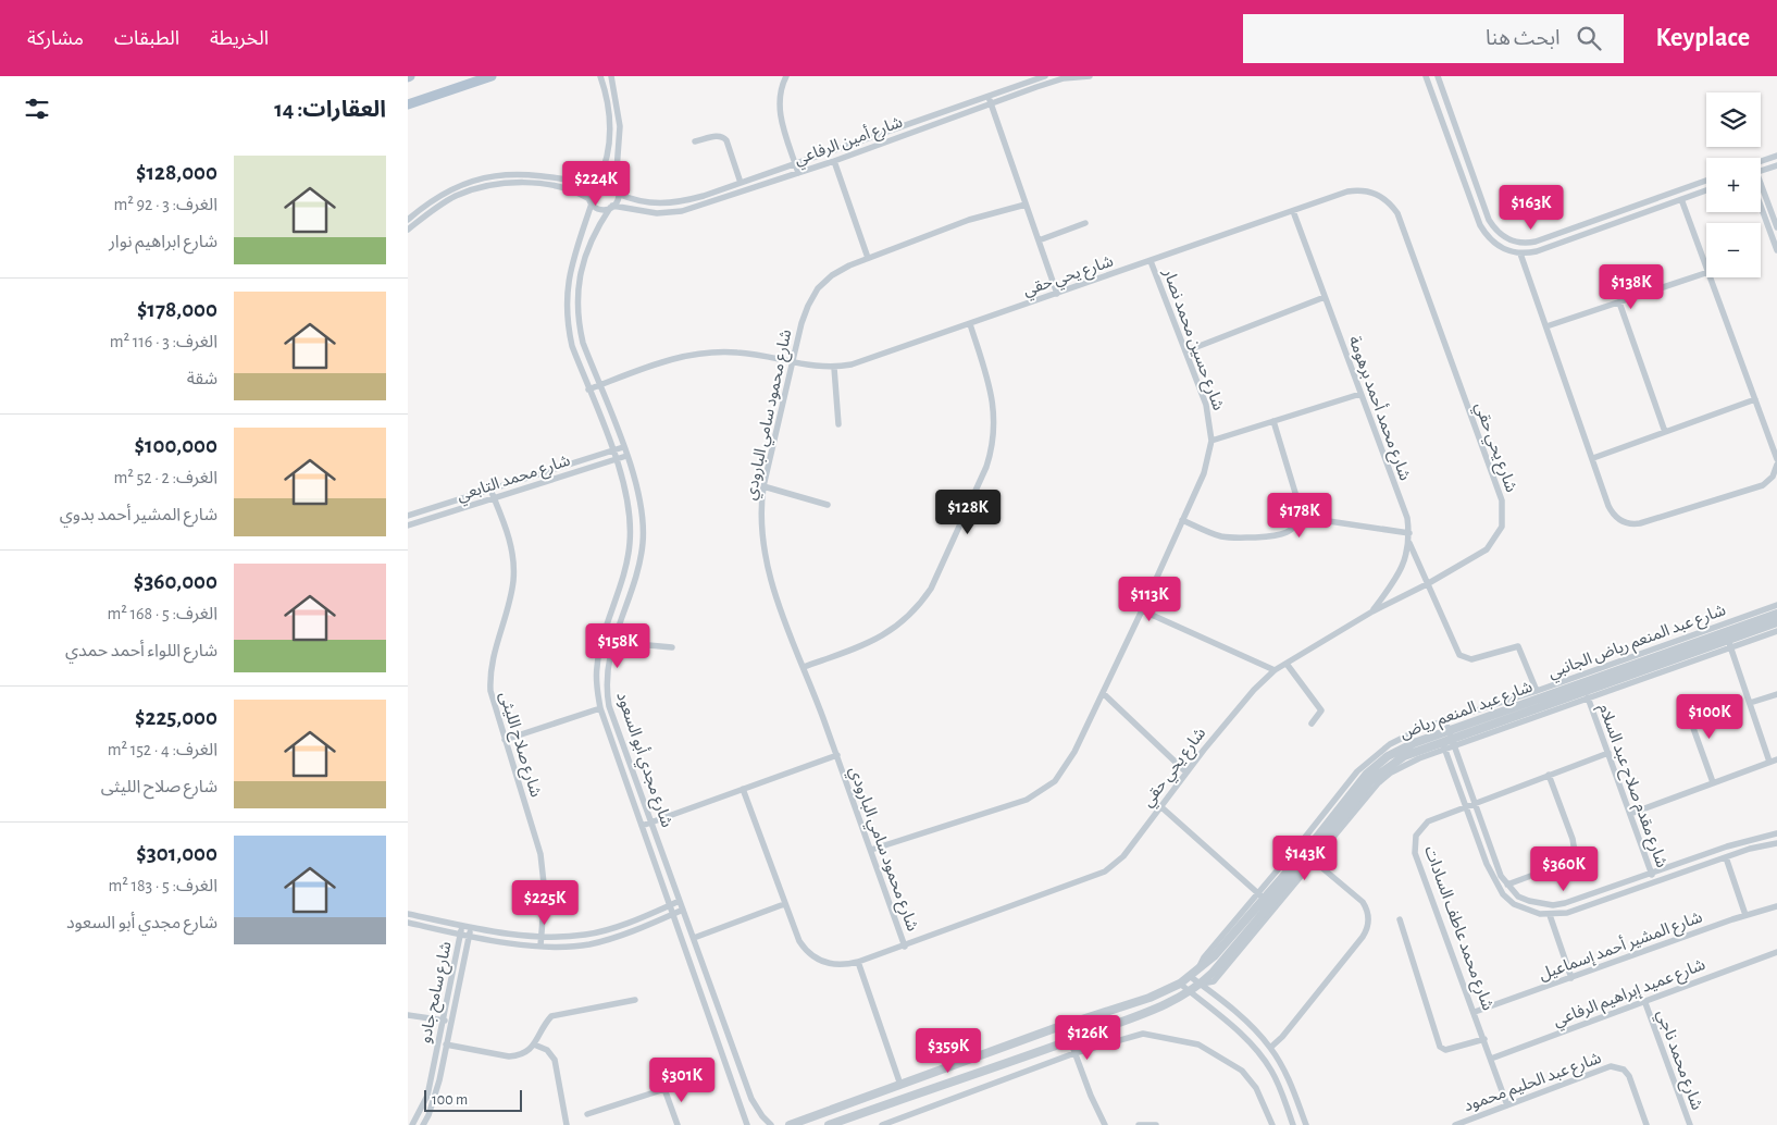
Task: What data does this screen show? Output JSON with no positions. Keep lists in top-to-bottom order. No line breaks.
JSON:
{"streets":{"street":["شارع أمين الرفاعي","شارع يحي حقي","شارع حسين محمد نصار","شارع محمد أحمد برهومة","شارع محمود سامي البارودي","شارع محمد التابعي","شارع عبد المنعم رياض الجانبي","شارع عبد المنعم رياض","شارع صلاح الليثى","شارع مجدي أبو السعود","شارع مقدم صلاح عبد السلام","شارع محمد عاطف السادات","شارع المشير أحمد إسماعيل","شارع سامح جادو","شارع عميد إبراهيم الرفاعي","شارع محمد ناجي","شارع عبد الحليم محمود"]},"crossings":[["شارع أمين الرفاعي","شارع مجدي أبو السعود"],["شارع يحي حقي","شارع حسين محمد نصار"],["شارع يحي حقي","شارع محمد أحمد برهومة"],["شارع يحي حقي","شارع محمود سامي البارودي"],["شارع يحي حقي","شارع مجدي أبو السعود"],["شارع حسين محمد نصار","شارع محمود سامي البارودي"],["شارع محمد التابعي","شارع صلاح الليثى"],["شارع محمد التابعي","شارع مجدي أبو السعود"],["شارع عبد المنعم رياض الجانبي","شارع عبد المنعم رياض"],["شارع عبد المنعم رياض الجانبي","شارع مقدم صلاح عبد السلام"],["شارع مقدم صلاح عبد السلام","شارع محمد عاطف السادات"],["شارع محمد عاطف السادات","شارع المشير أحمد إسماعيل"],["شارع محمد عاطف السادات","شارع عميد إبراهيم الرفاعي"],["شارع محمد عاطف السادات","شارع عبد الحليم محمود"],["شارع عميد إبراهيم الرفاعي","شارع محمد ناجي"]],"scale_bar":"100 m","page":{"header":"Keyplace","search":"ابحث هنا","nav":["الخريطة","الطبقات","مشاركة"],"heading":"العقارات: 14","map_buttons":["+","−"],"list":[{"name":"$128,000","note":"الغرف: 3 · 92 m² · شارع ابراهيم نوار"},{"name":"$178,000","note":"الغرف: 3 · 116 m² · شقة"},{"name":"$100,000","note":"الغرف: 2 · 52 m² · شارع المشير أحمد بدوي"},{"name":"$360,000","note":"الغرف: 5 · 168 m² · شارع اللواء أحمد حمدي"},{"name":"$225,000","note":"الغرف: 4 · 152 m² · شارع صلاح الليثى"},{"name":"$301,000","note":"الغرف: 5 · 183 m² · شارع مجدي أبو السعود"}],"price":["$224K","$163K","$138K","$128K","$178K","$113K","$158K","$100K","$143K","$360K","$225K","$126K","$359K","$301K"],"scale":"100 m"}}
